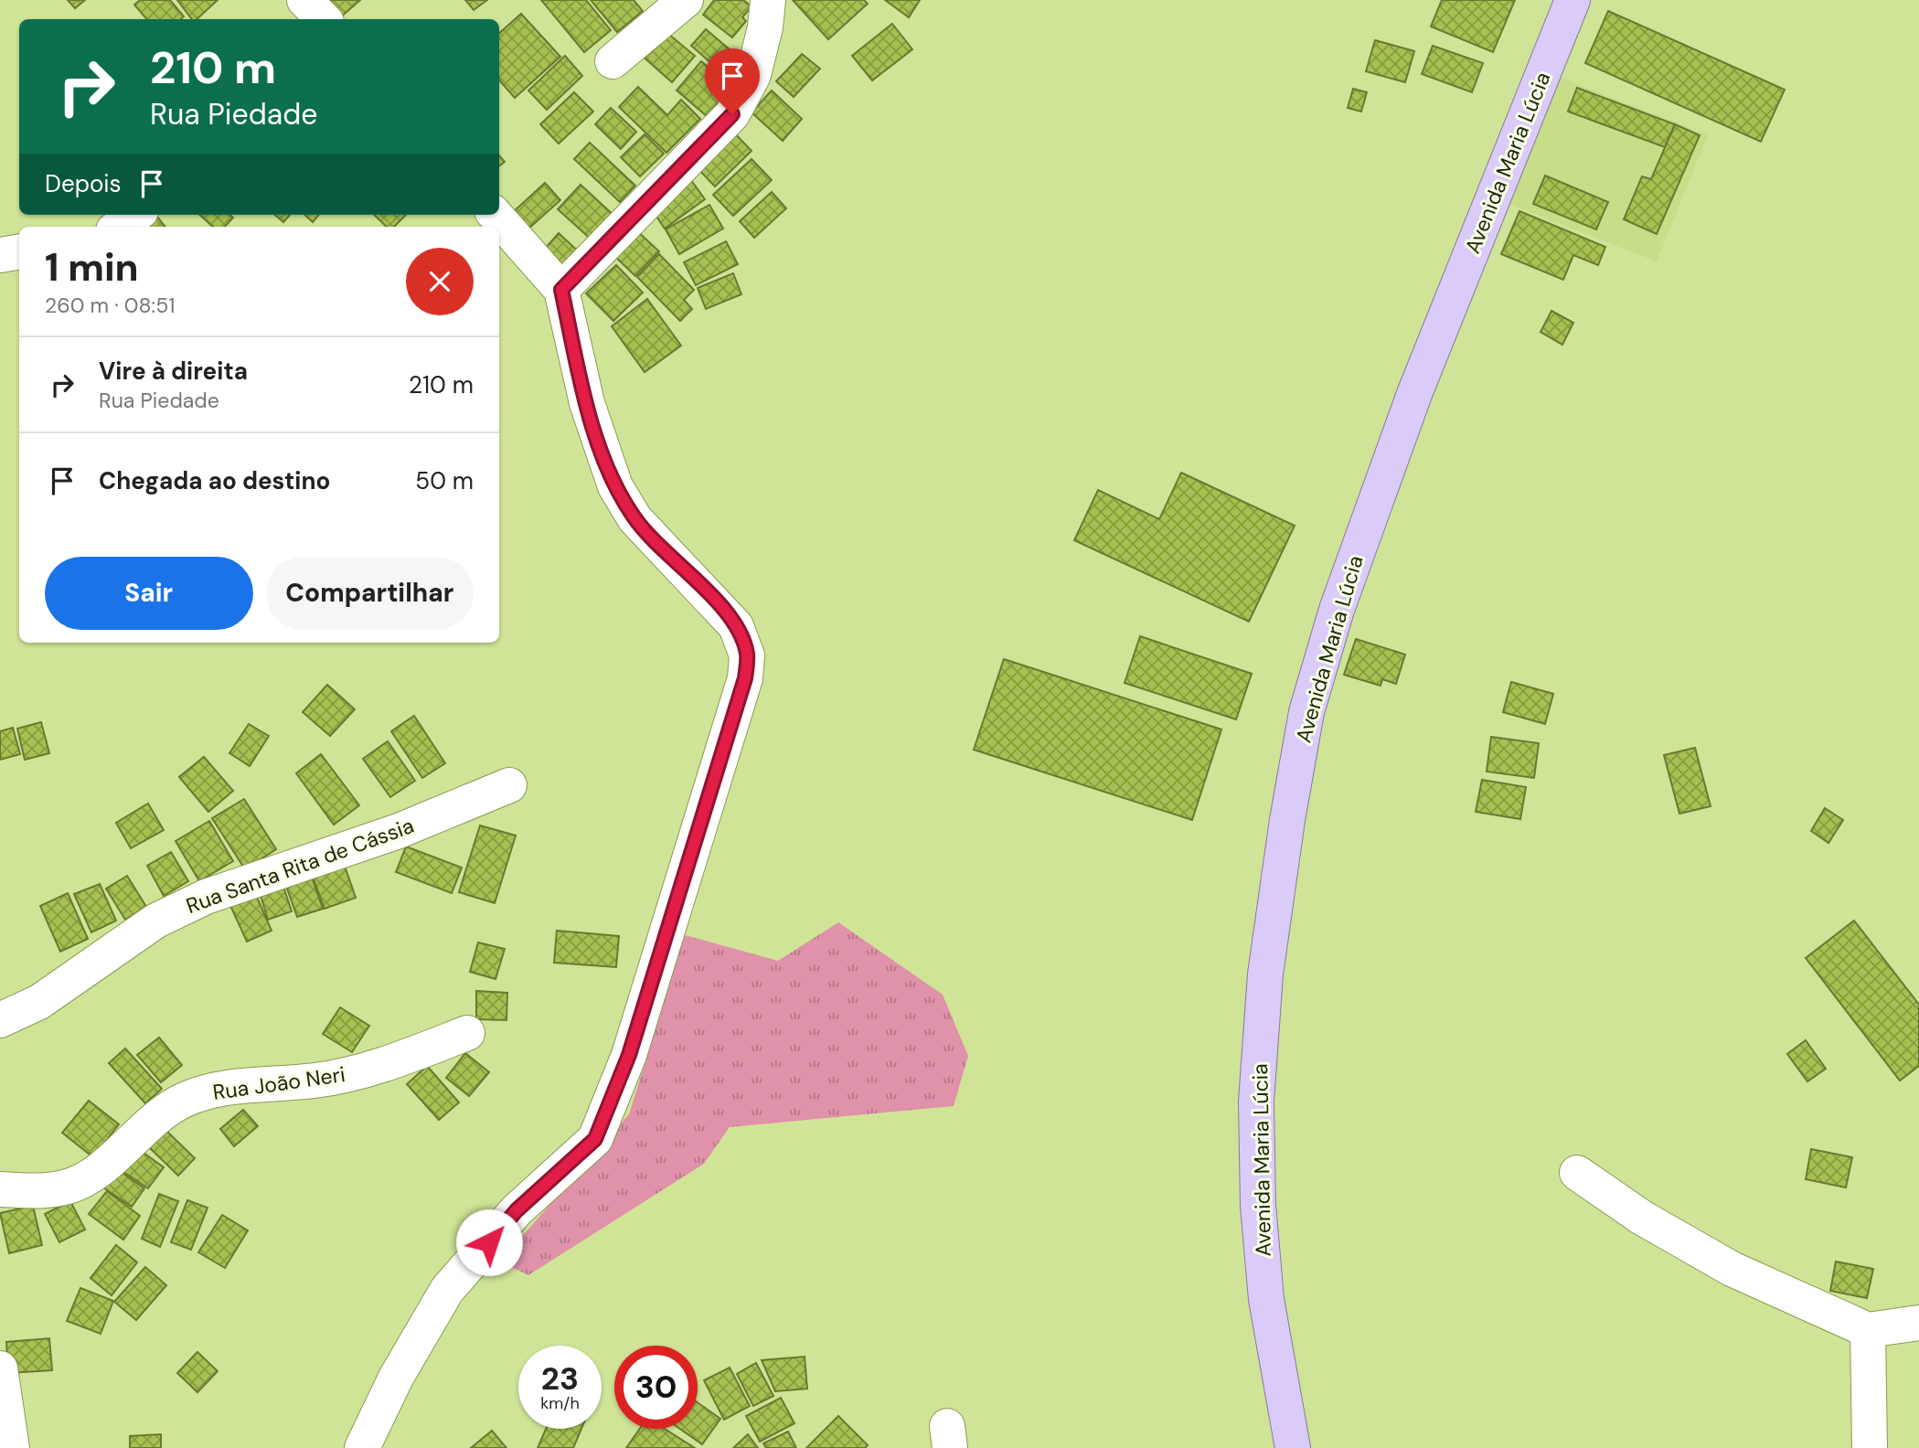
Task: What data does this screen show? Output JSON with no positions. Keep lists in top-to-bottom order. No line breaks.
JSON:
{"streets":{"main road":["Avenida Maria Lúcia"],"street":["Rua Santa Rita de Cássia","Rua João Neri"]},"page":{"turn":["210 m","Rua Piedade"],"then":"Depois","heading":["1 min","260 m · 08:51"],"list":[{"name":"Vire à direita","note":"Rua Piedade","value":"210 m"},{"name":"Chegada ao destino","value":"50 m"}],"buttons":["Sair","Compartilhar"],"speed":"23 km/h","limit":"30"}}
